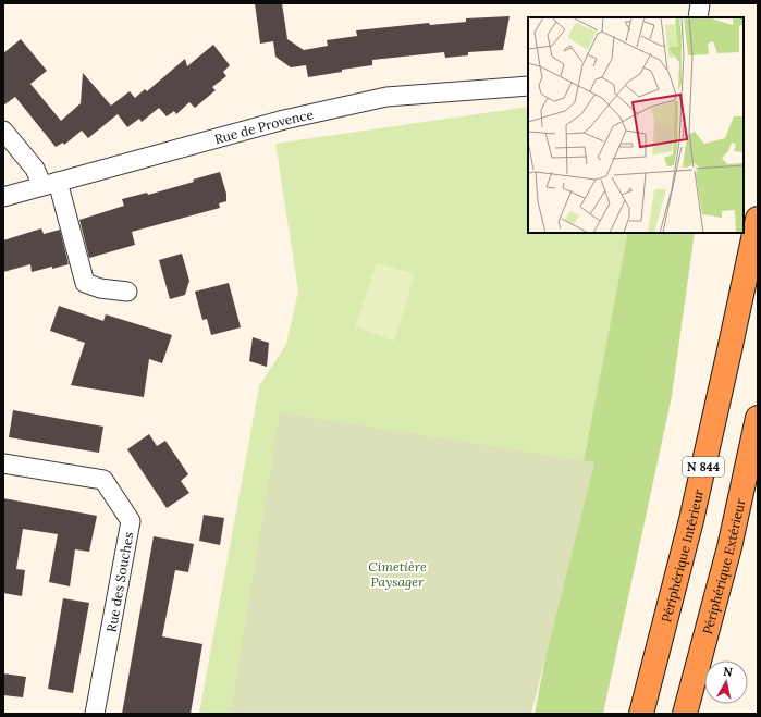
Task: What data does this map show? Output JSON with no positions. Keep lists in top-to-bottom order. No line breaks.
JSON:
{"streets":{"highway":["N 844","Périphérique Intérieur","Périphérique Extérieur"],"street":["Rue de Provence","Rue des Souches"]},"parks":["Cimetière Paysager"],"north":"top"}
